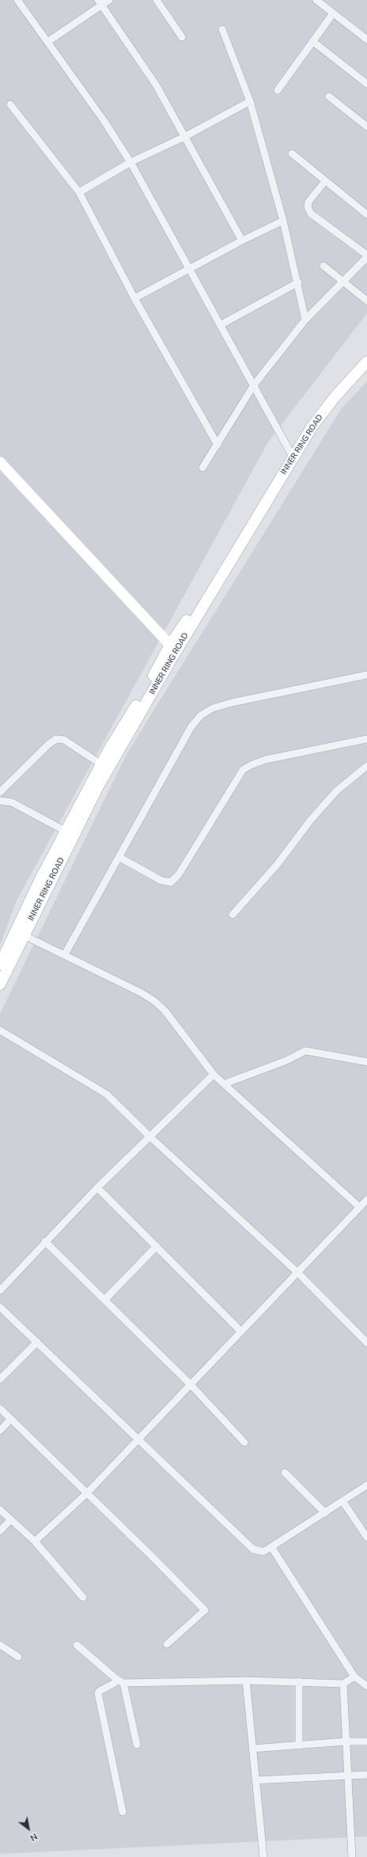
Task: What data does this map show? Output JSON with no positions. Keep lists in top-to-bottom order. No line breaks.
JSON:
{"streets":{"main road":["INNER RING ROAD"]},"north":"bottom right"}
